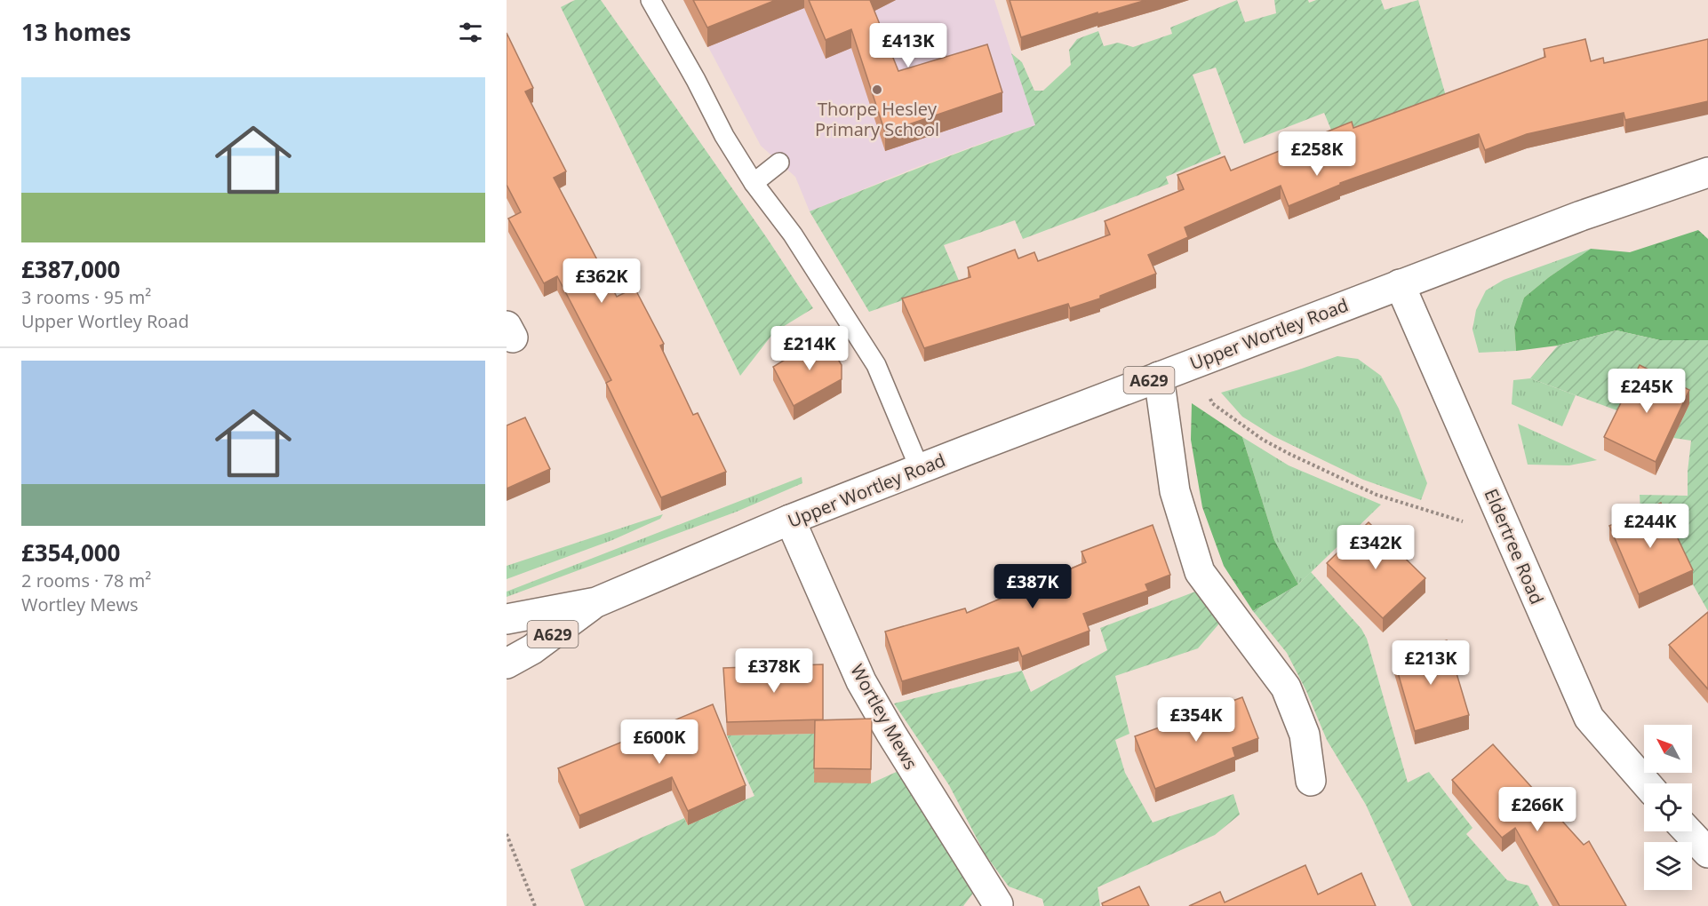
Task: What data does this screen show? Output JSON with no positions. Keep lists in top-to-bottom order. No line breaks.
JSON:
{"streets":{"street":["Upper Wortley Road","A629","Eldertree Road","Wortley Mews"]},"crossings":[["Upper Wortley Road","Eldertree Road"],["Upper Wortley Road","Wortley Mews"]],"places":["Thorpe Hesley Primary School"],"north":"top left","page":{"heading":"13 homes","price":["£413K","£258K","£362K","£214K","£245K","£244K","£342K","£387K","£213K","£378K","£354K","£600K","£266K"],"list":[{"name":"£387,000","note":"3 rooms · 95 m² · Upper Wortley Road"},{"name":"£354,000","note":"2 rooms · 78 m² · Wortley Mews"}]}}
